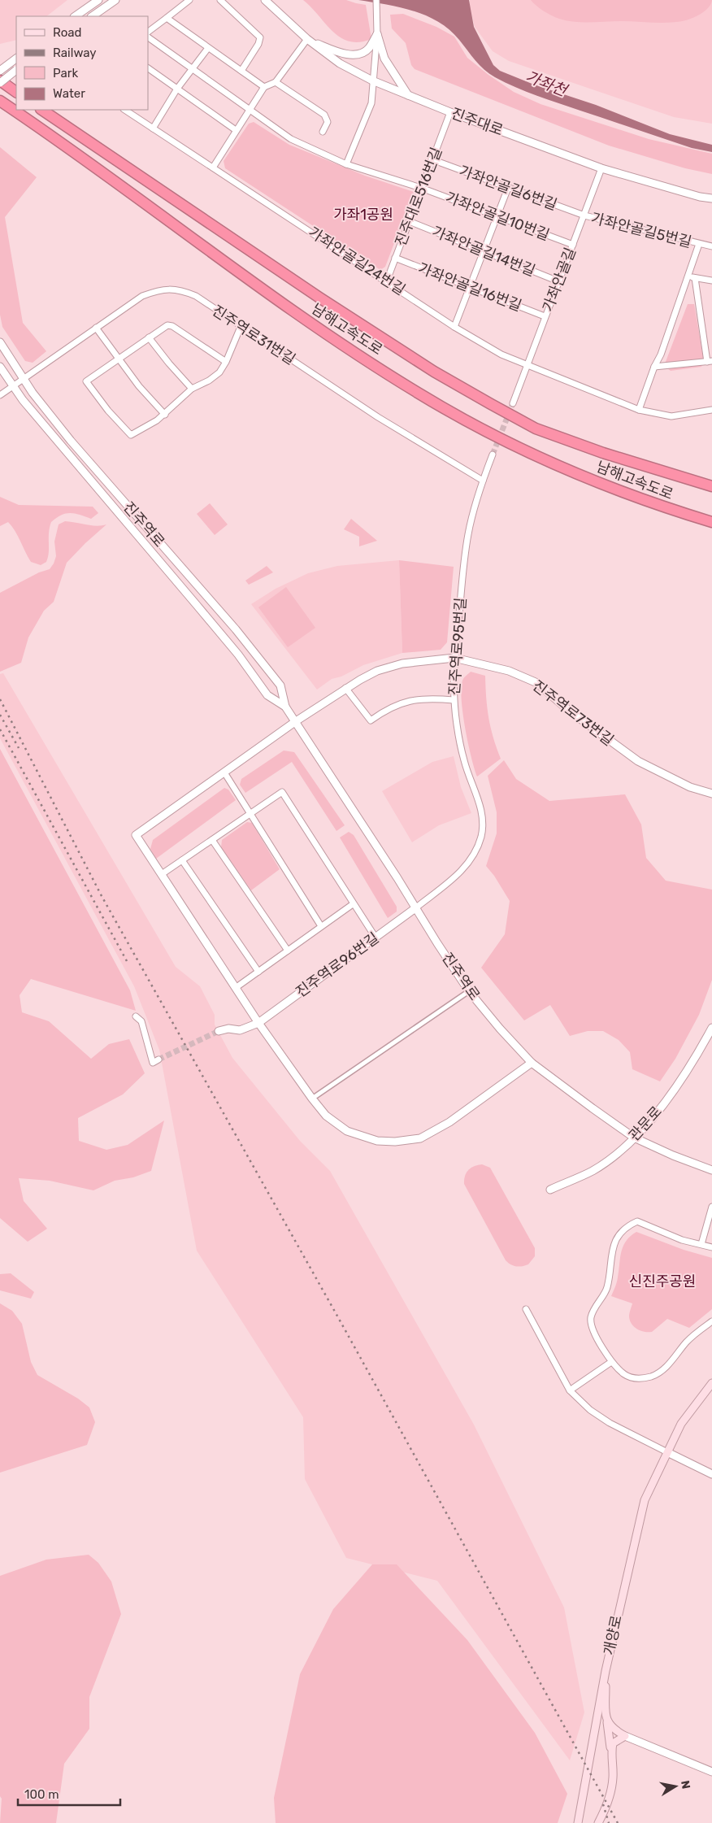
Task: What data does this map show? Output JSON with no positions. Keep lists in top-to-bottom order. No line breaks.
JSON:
{"streets":{"highway":["남해고속도로"],"main road":["개양로"],"street":["진주대로","가좌안골길6번길","진주대로516번길","가좌안골길10번길","가좌안골길5번길","가좌안골길14번길","가좌안골길24번길","가좌안골길","가좌안골길16번길","진주역로31번길","진주역로","진주역로95번길","진주역로73번길","진주역로96번길","관문로"]},"crossings":[["진주대로","진주대로516번길"],["진주대로","가좌안골길"],["가좌안골길6번길","진주대로516번길"],["가좌안골길6번길","가좌안골길5번길"],["가좌안골길6번길","가좌안골길"],["진주대로516번길","가좌안골길10번길"],["진주대로516번길","가좌안골길14번길"],["진주대로516번길","가좌안골길24번길"],["진주대로516번길","가좌안골길16번길"],["가좌안골길10번길","가좌안골길"],["가좌안골길5번길","가좌안골길"],["가좌안골길14번길","가좌안골길"],["가좌안골길24번길","가좌안골길"],["가좌안골길","가좌안골길16번길"],["진주역로31번길","진주역로"],["진주역로31번길","진주역로95번길"],["진주역로","진주역로95번길"],["진주역로","진주역로73번길"],["진주역로","진주역로96번길"],["진주역로","관문로"],["진주역로95번길","진주역로73번길"],["진주역로95번길","진주역로96번길"]],"water":["가좌천"],"parks":["가좌1공원","신진주공원"],"legend":["Road","Railway","Park","Water"],"scale_bar":"100 m","north":"right"}
